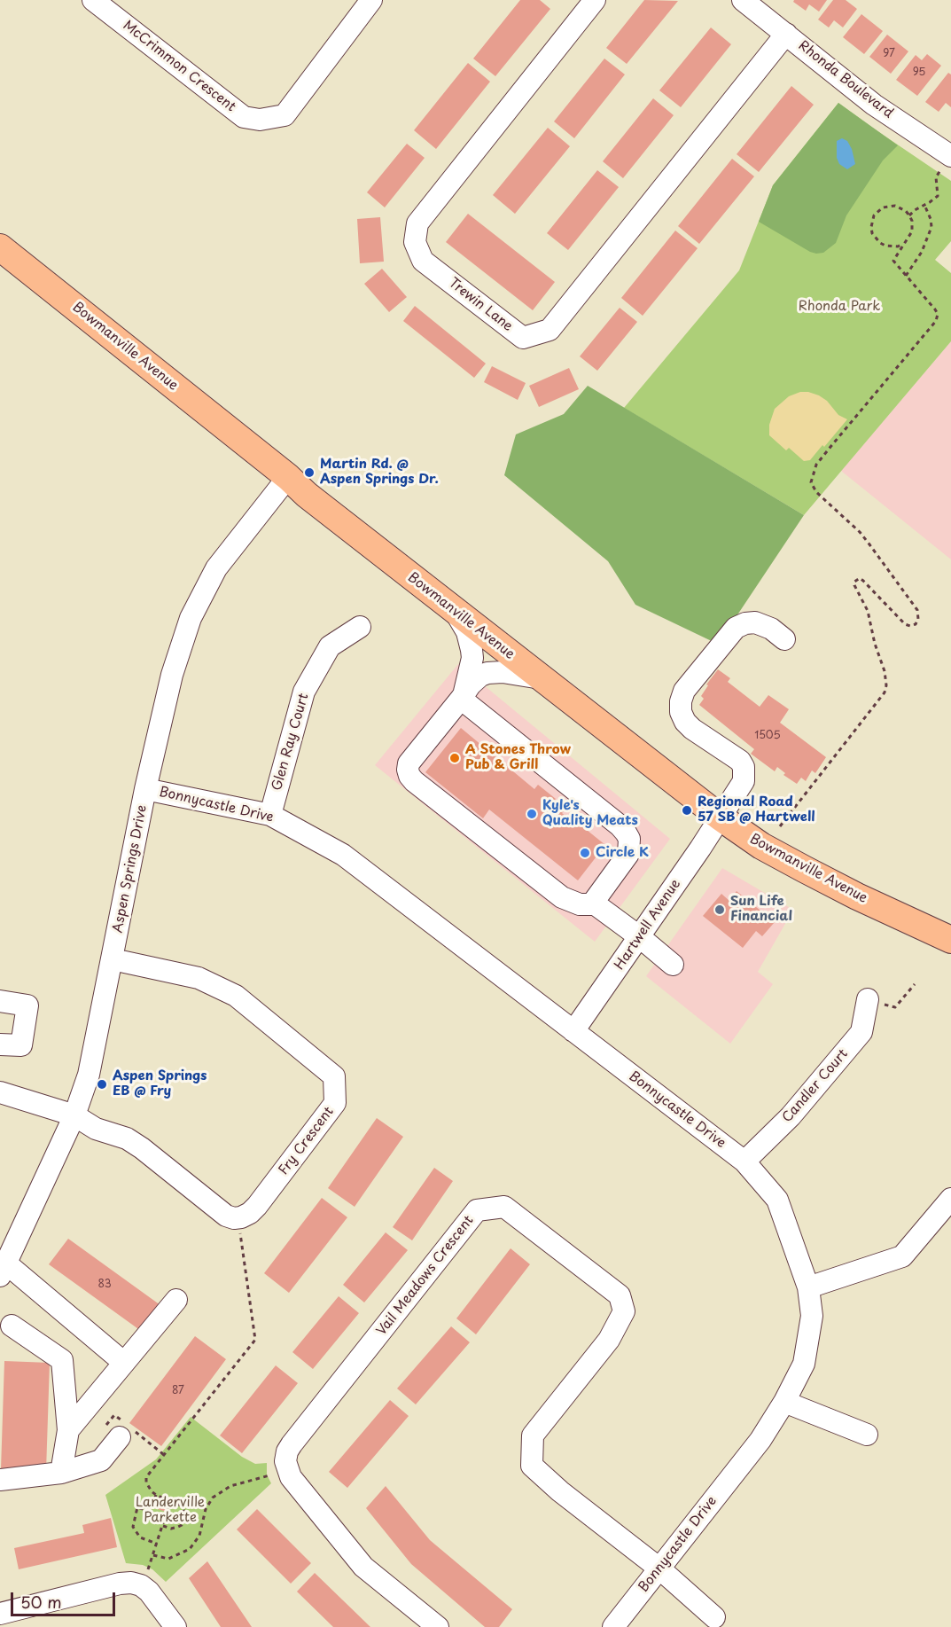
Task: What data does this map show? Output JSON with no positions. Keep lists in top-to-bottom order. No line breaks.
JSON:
{"streets":{"main road":["Bowmanville Avenue"],"street":["McCrimmon Crescent","Rhonda Boulevard","Trewin Lane","Glen Ray Court","Bonnycastle Drive","Aspen Springs Drive","Hartwell Avenue","Candler Court","Fry Crescent","Vail Meadows Crescent"]},"crossings":[["Rhonda Boulevard","Trewin Lane"],["Bowmanville Avenue","Aspen Springs Drive"],["Bowmanville Avenue","Hartwell Avenue"],["Glen Ray Court","Bonnycastle Drive"],["Bonnycastle Drive","Aspen Springs Drive"],["Bonnycastle Drive","Hartwell Avenue"],["Bonnycastle Drive","Candler Court"],["Bonnycastle Drive","Vail Meadows Crescent"],["Aspen Springs Drive","Fry Crescent"]],"parks":["Rhonda Park","Landerville Parkette"],"places":["Martin Rd. @ Aspen Springs Dr.","A Stones Throw Pub & Grill","Regional Road 57 SB @ Hartwell","Kyle's Quality Meats","Circle K","Sun Life Financial","Aspen Springs EB @ Fry"],"house_numbers":["97","95","1505","83","87"],"scale_bar":"50 m"}
